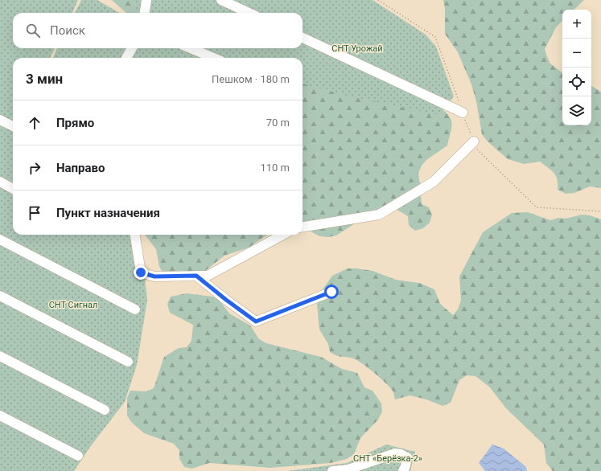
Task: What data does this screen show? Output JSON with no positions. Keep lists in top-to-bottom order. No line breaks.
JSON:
{"parks":["СНТ Урожай","СНТ Сигнал","СНТ «Берёзка-2»"],"page":{"map_buttons":["+","−"],"search":"Поиск","heading":["3 мин","Пешком · 180 m"],"list":[["Прямо","70 m"],["Направо","110 m"],"Пункт назначения"]}}
